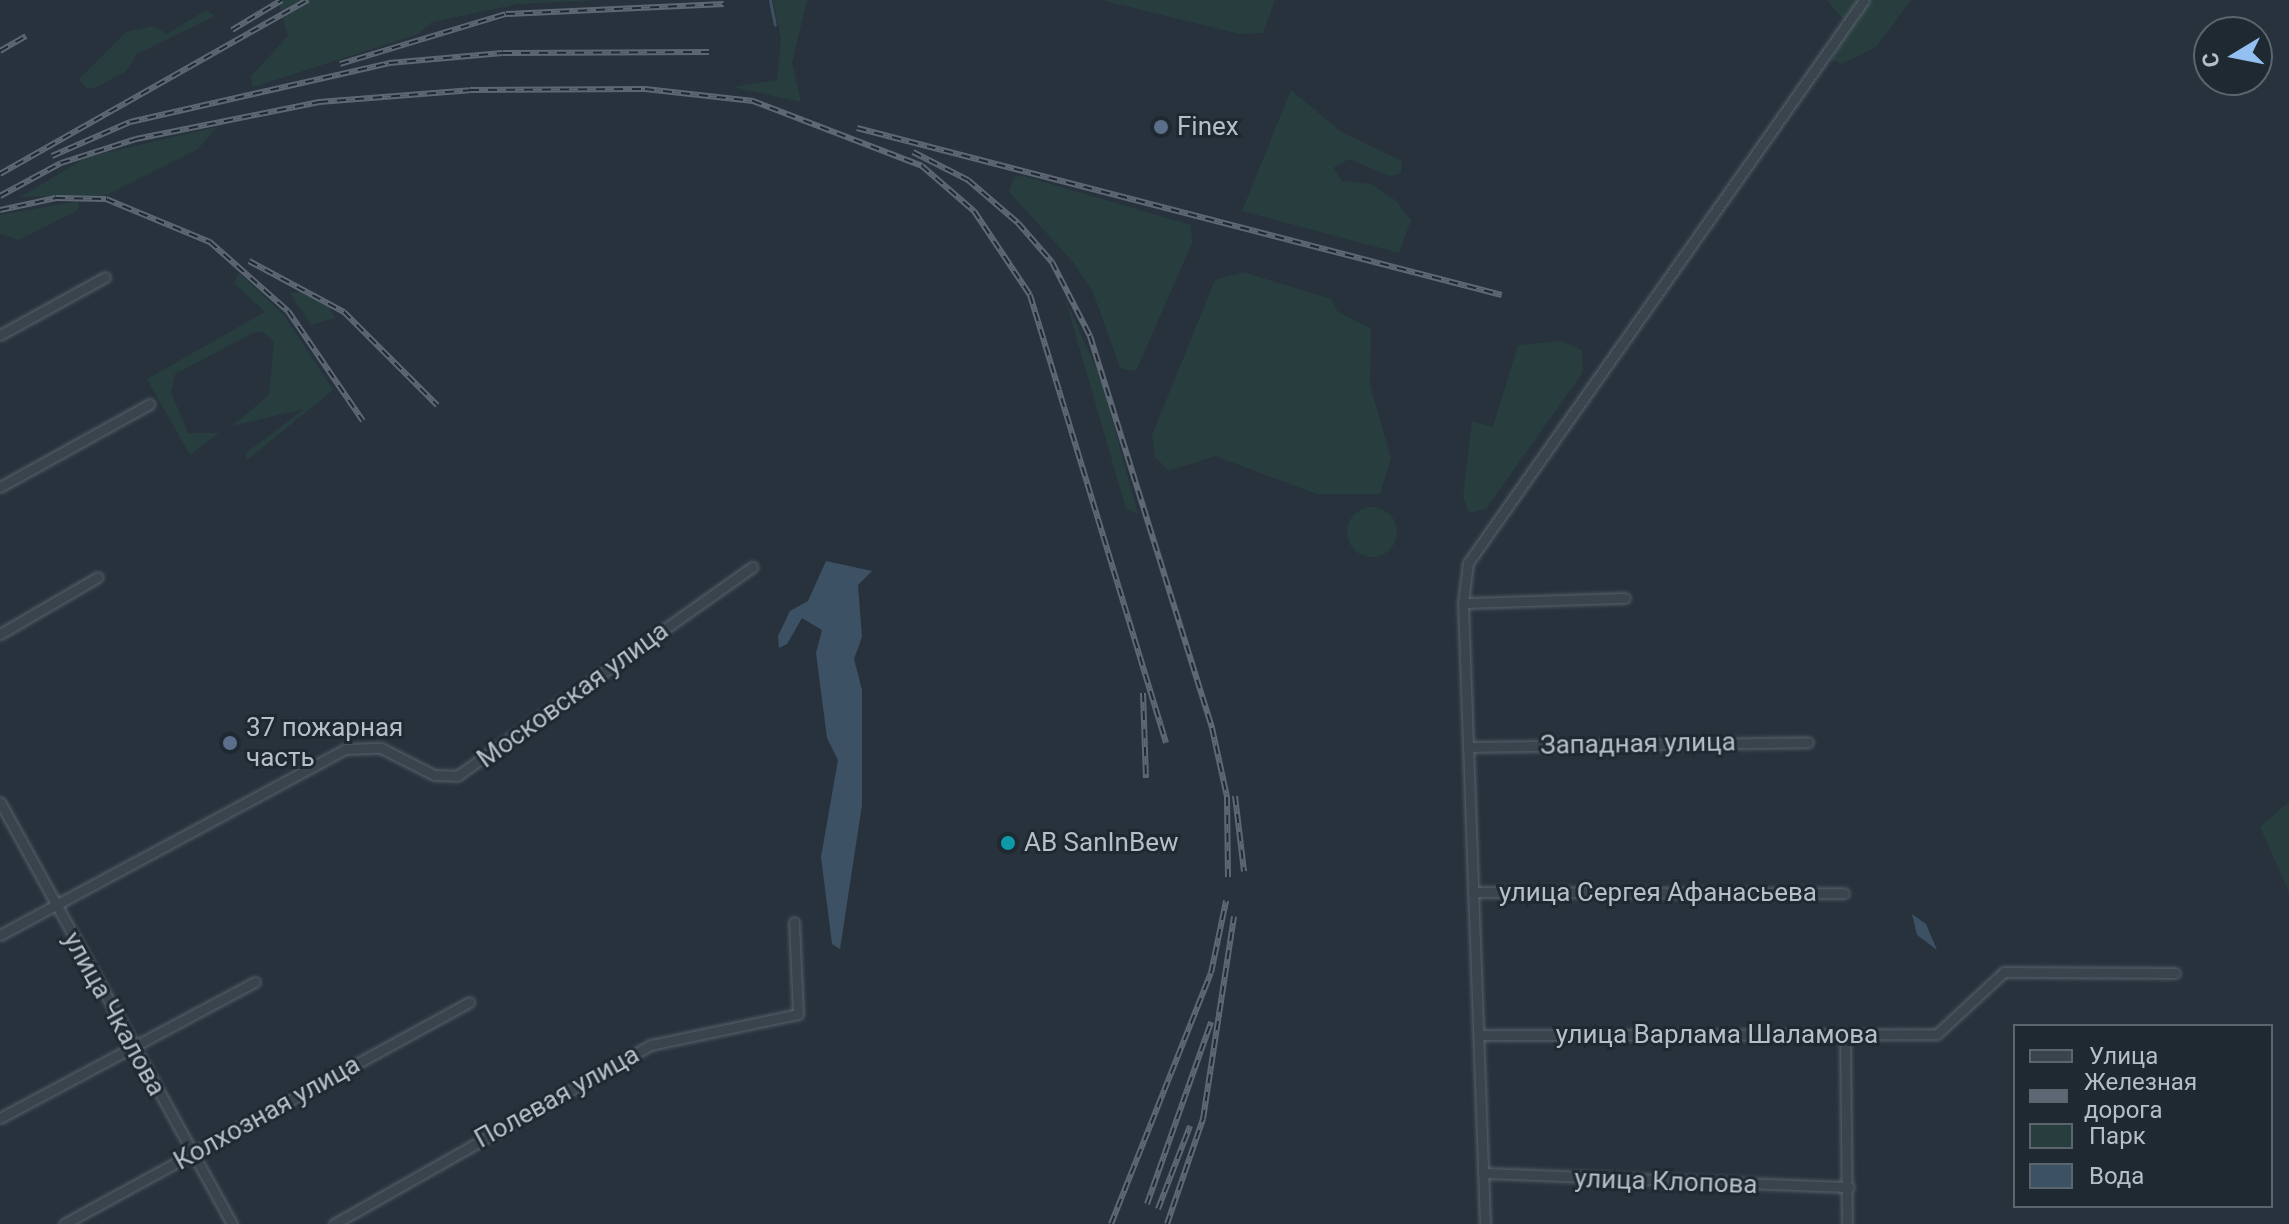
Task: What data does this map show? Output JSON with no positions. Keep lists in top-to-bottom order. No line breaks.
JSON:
{"streets":{"street":["Московская улица","Западная улица","улица Сергея Афанасьева","улица Чкалова","улица Варлама Шаламова","Полевая улица","Колхозная улица","улица Клопова"]},"crossings":[["Московская улица","улица Чкалова"],["улица Чкалова","Колхозная улица"]],"places":["Finex","37 пожарная часть","AB SanInBew"],"legend":["Улица","Железная дорога","Парк","Вода"],"north":"left"}
